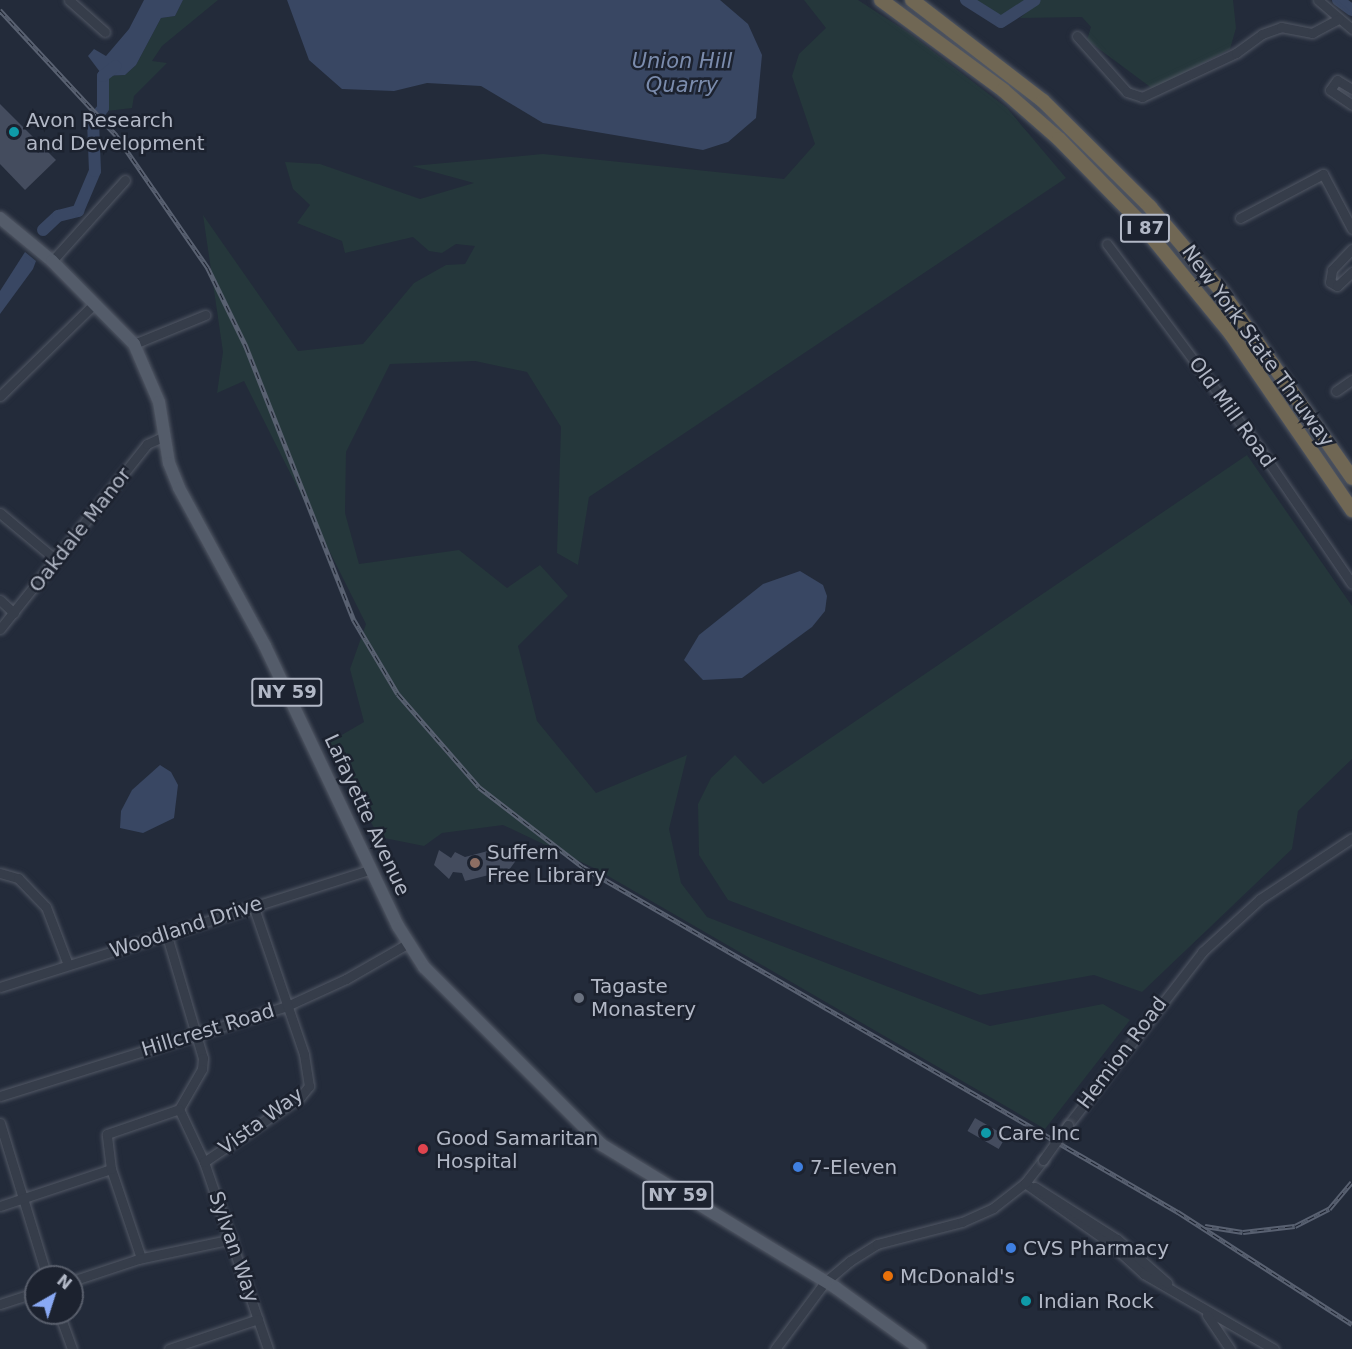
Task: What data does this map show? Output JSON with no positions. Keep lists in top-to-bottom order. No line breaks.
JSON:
{"streets":{"highway":["I 87","New York State Thruway"],"main road":["NY 59","Lafayette Avenue"],"street":["Old Mill Road","Oakdale Manor","Woodland Drive","Hillcrest Road","Hemion Road","Vista Way","Sylvan Way"]},"crossings":[["Oakdale Manor","Lafayette Avenue"],["NY 59","Lafayette Avenue"],["NY 59","Hemion Road"],["Lafayette Avenue","Woodland Drive"],["Lafayette Avenue","Hillcrest Road"],["Lafayette Avenue","Hemion Road"],["Woodland Drive","Vista Way"],["Hillcrest Road","Vista Way"],["Vista Way","Sylvan Way"]],"water":["Union Hill Quarry"],"places":["Avon Research and Development","Suffern Free Library","Tagaste Monastery","Care Inc","Good Samaritan Hospital","7-Eleven","CVS Pharmacy","McDonald's","Indian Rock"],"north":"top right"}
